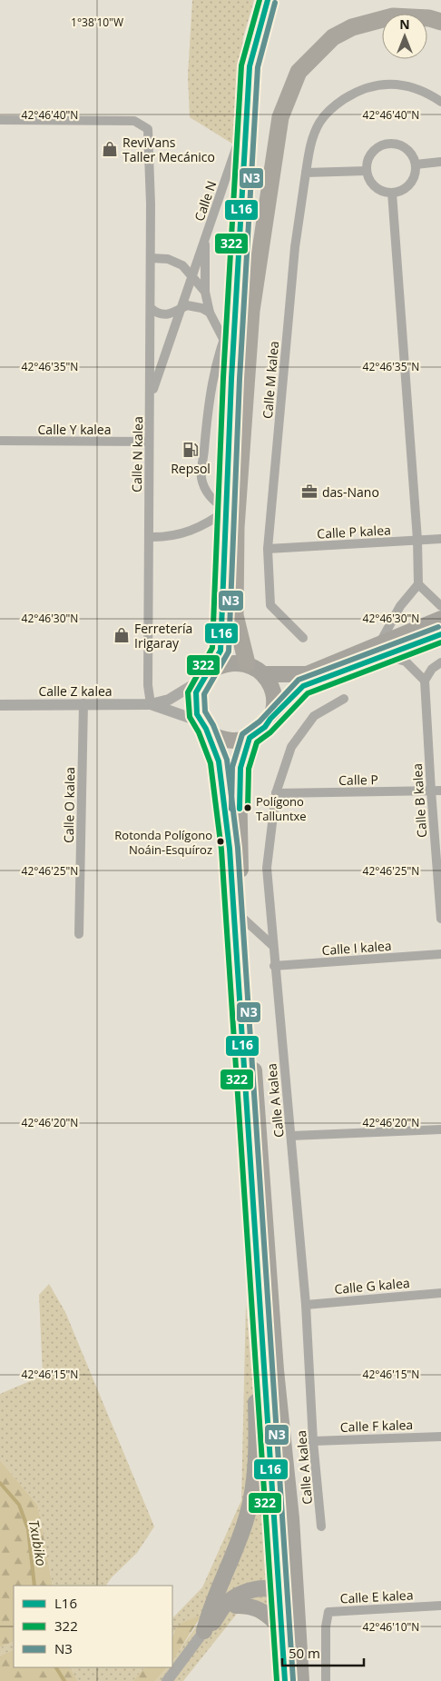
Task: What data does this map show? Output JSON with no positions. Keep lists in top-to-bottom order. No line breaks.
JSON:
{"streets":{"street":["Calle N","Calle M kalea","Calle Y kalea","Calle N kalea","Calle P kalea","Calle Z kalea","Calle P","Calle B kalea","Calle O kalea","Calle I kalea","Calle A kalea","Calle G kalea","Calle F kalea","Calle E kalea"]},"crossings":[["Calle N","Calle N kalea"],["Calle M kalea","Calle P kalea"],["Calle Y kalea","Calle N kalea"],["Calle N kalea","Calle Z kalea"],["Calle Z kalea","Calle O kalea"],["Calle P","Calle B kalea"],["Calle P","Calle A kalea"],["Calle I kalea","Calle A kalea"],["Calle A kalea","Calle G kalea"],["Calle A kalea","Calle F kalea"]],"water":["Txubiko"],"places":{"shop":["ReviVans Taller Mecánico","Ferretería Irigaray"],"fuel station":["Repsol"],"office":["das-Nano"],"other":["Polígono Talluntxe","Rotonda Polígono Noáin-Esquíroz"]},"lines":["transit line L16","transit line 322","transit line N3"],"legend":["L16","322","N3"],"scale_bar":"50 m","north":"top","coordinates":["1°38'10\"W","42°46'40\"N","42°46'35\"N","42°46'30\"N","42°46'25\"N","42°46'20\"N","42°46'15\"N","42°46'10\"N"]}
